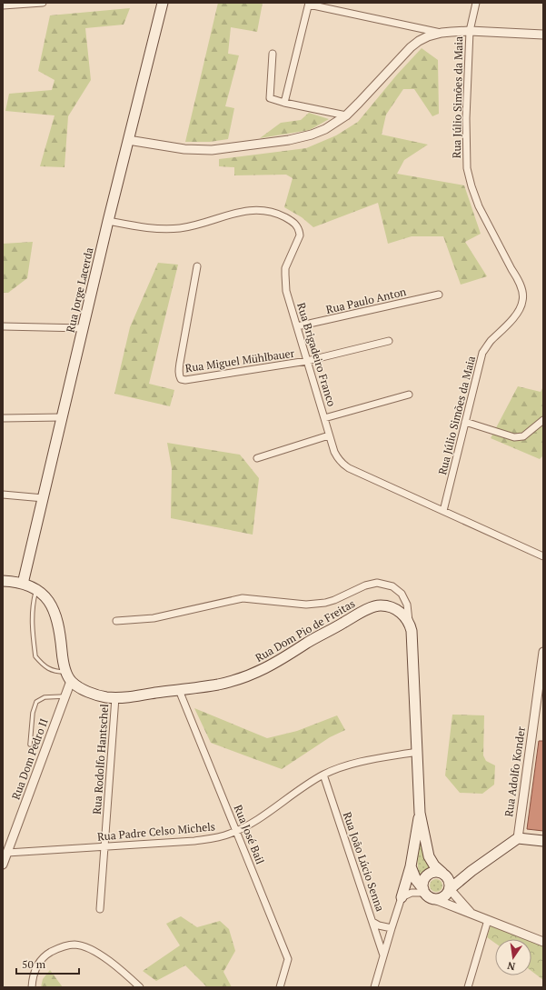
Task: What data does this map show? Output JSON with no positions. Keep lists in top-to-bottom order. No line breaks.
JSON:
{"streets":{"main road":["Rua Jorge Lacerda","Rua Dom Pio de Freitas"],"street":["Rua Júlio Simões da Maia","Rua Paulo Anton","Rua Brigadeiro Franco","Rua Miguel Mühlbauer","Rua Dom Pedro II","Rua Rodolfo Hantschel","Rua Adolfo Konder","Rua Padre Celso Michels","Rua José Bail","Rua João Lúcio Senna"]},"crossings":[["Rua Júlio Simões da Maia","Rua Brigadeiro Franco"],["Rua Jorge Lacerda","Rua Brigadeiro Franco"],["Rua Jorge Lacerda","Rua Dom Pio de Freitas"],["Rua Paulo Anton","Rua Brigadeiro Franco"],["Rua Brigadeiro Franco","Rua Miguel Mühlbauer"],["Rua Dom Pio de Freitas","Rua Dom Pedro II"],["Rua Dom Pio de Freitas","Rua Rodolfo Hantschel"],["Rua Dom Pio de Freitas","Rua José Bail"],["Rua Dom Pedro II","Rua Padre Celso Michels"],["Rua Rodolfo Hantschel","Rua Padre Celso Michels"],["Rua Padre Celso Michels","Rua José Bail"],["Rua Padre Celso Michels","Rua João Lúcio Senna"]],"scale_bar":"50 m","north":"bottom"}
